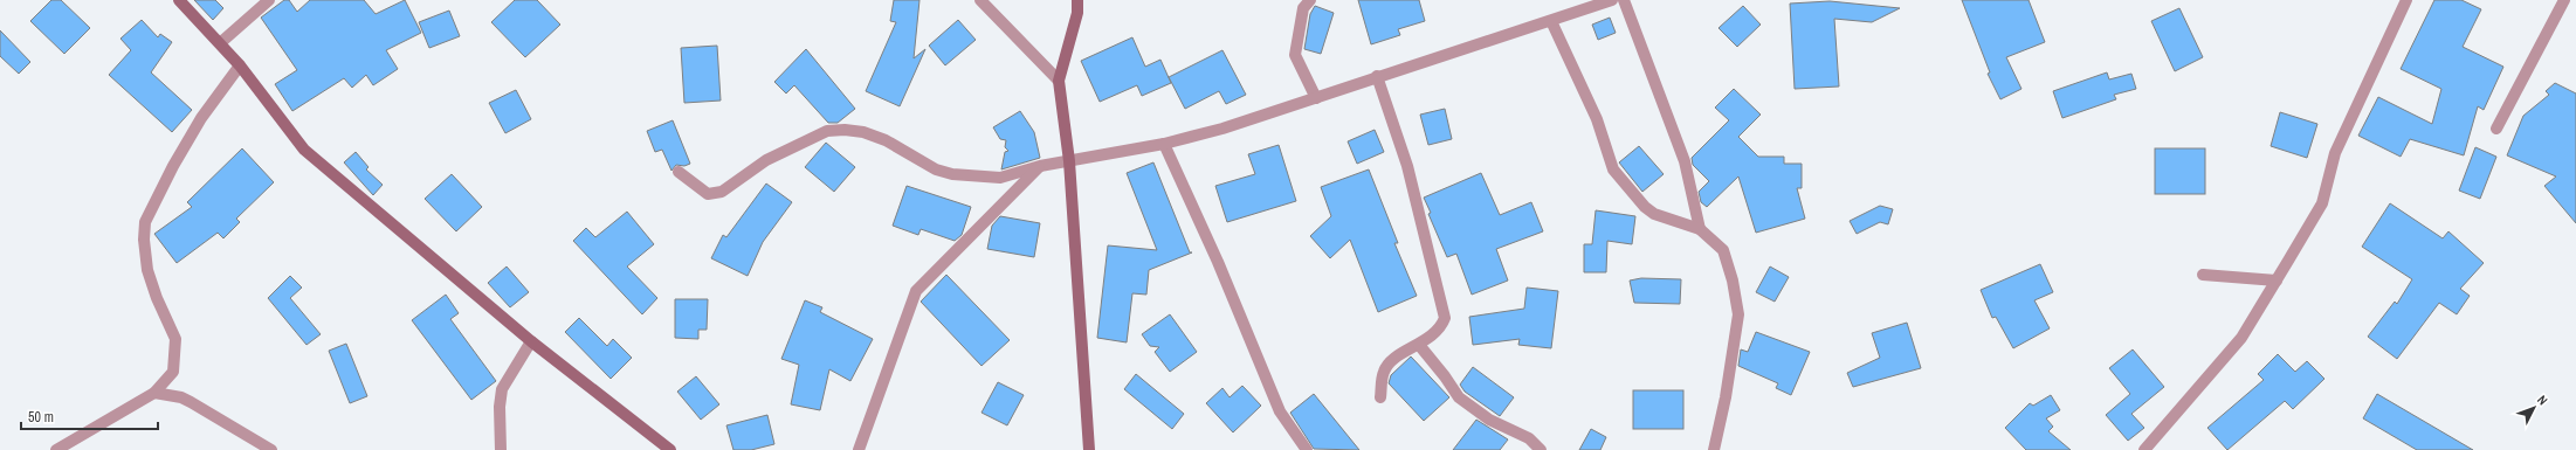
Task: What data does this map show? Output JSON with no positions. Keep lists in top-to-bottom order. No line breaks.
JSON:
{"scale_bar":"50 m","north":"top right"}
